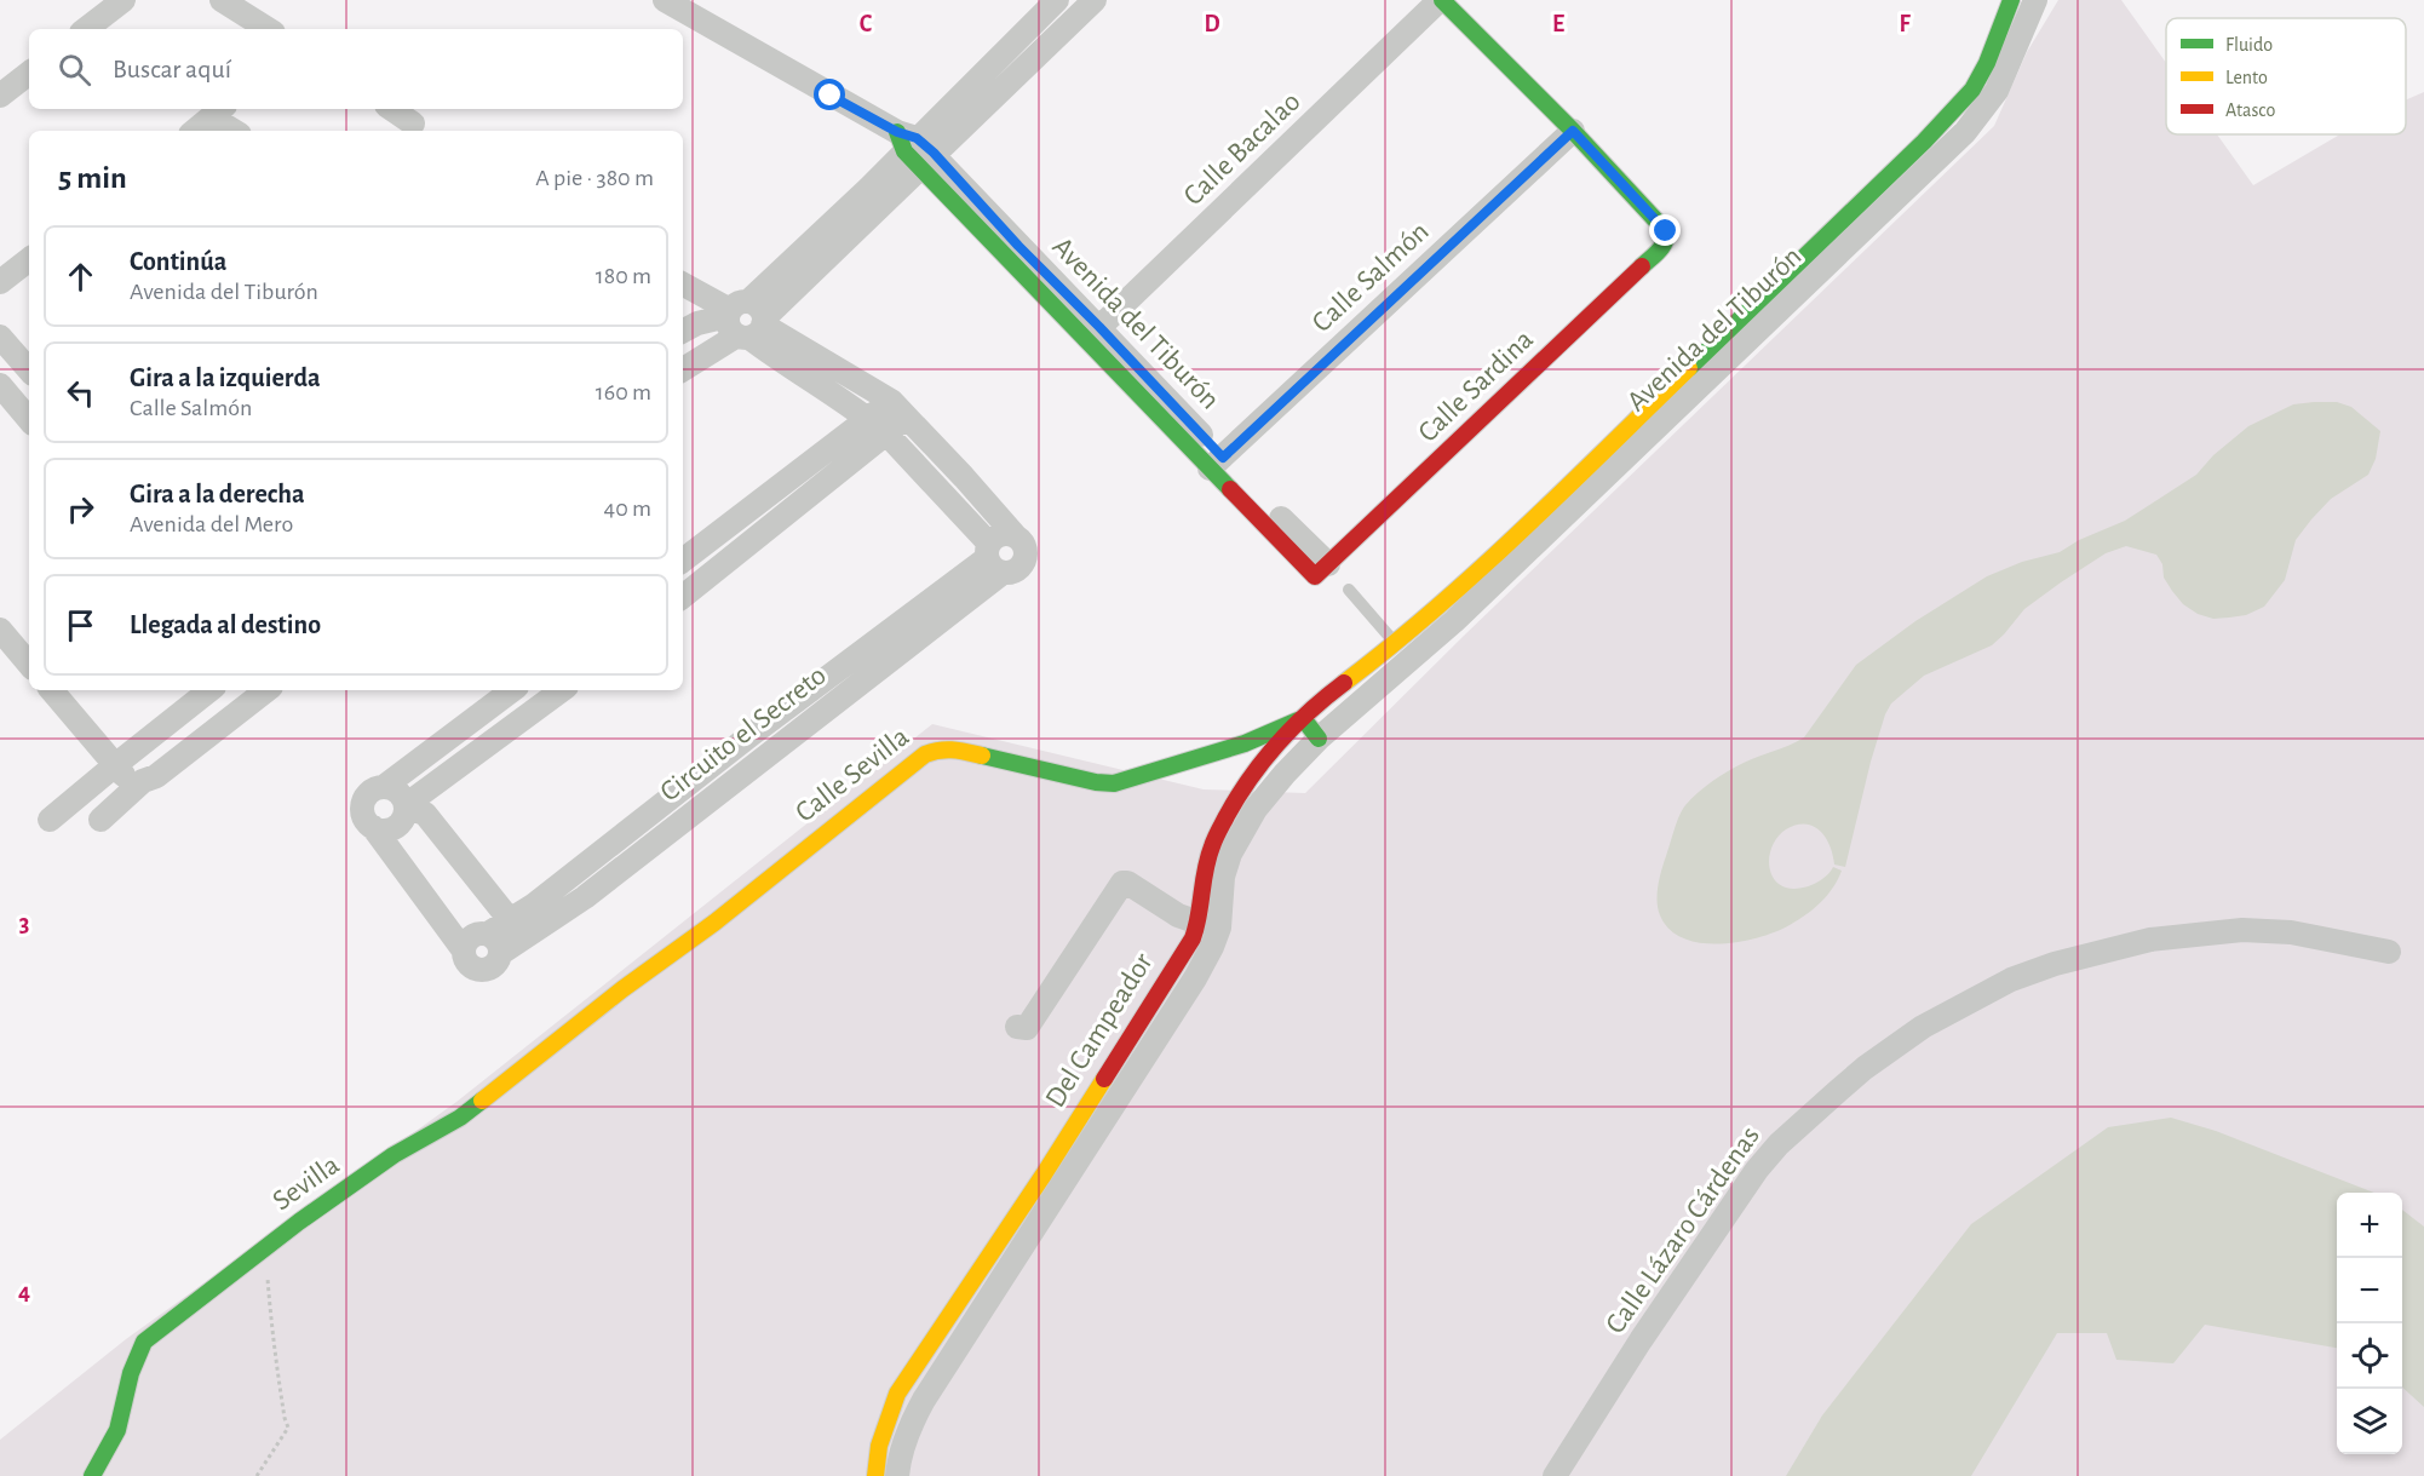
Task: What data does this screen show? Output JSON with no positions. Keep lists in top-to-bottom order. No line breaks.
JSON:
{"streets":{"street":["Calle Bacalao","Calle Salmón","Avenida del Tiburón","Calle Sardina","Circuito el Secreto","Calle Sevilla","Del Campeador","Sevilla","Calle Lázaro Cárdenas"]},"crossings":[["Calle Bacalao","Avenida del Tiburón"],["Calle Salmón","Avenida del Tiburón"],["Calle Salmón","Calle Sardina"],["Avenida del Tiburón","Calle Sardina"],["Avenida del Tiburón","Del Campeador"],["Calle Sevilla","Del Campeador"],["Calle Sevilla","Sevilla"]],"legend":["Fluido","Lento","Atasco"],"page":{"search":"Buscar aquí","heading":["5 min","A pie · 380 m"],"list":[["Continúa","Avenida del Tiburón","180 m"],["Gira a la izquierda","Calle Salmón","160 m"],["Gira a la derecha","Avenida del Mero","40 m"],"Llegada al destino"],"map_buttons":["+","−"]},"grid":{"columns":["C","D","E","F"],"rows":["3","4"]}}
